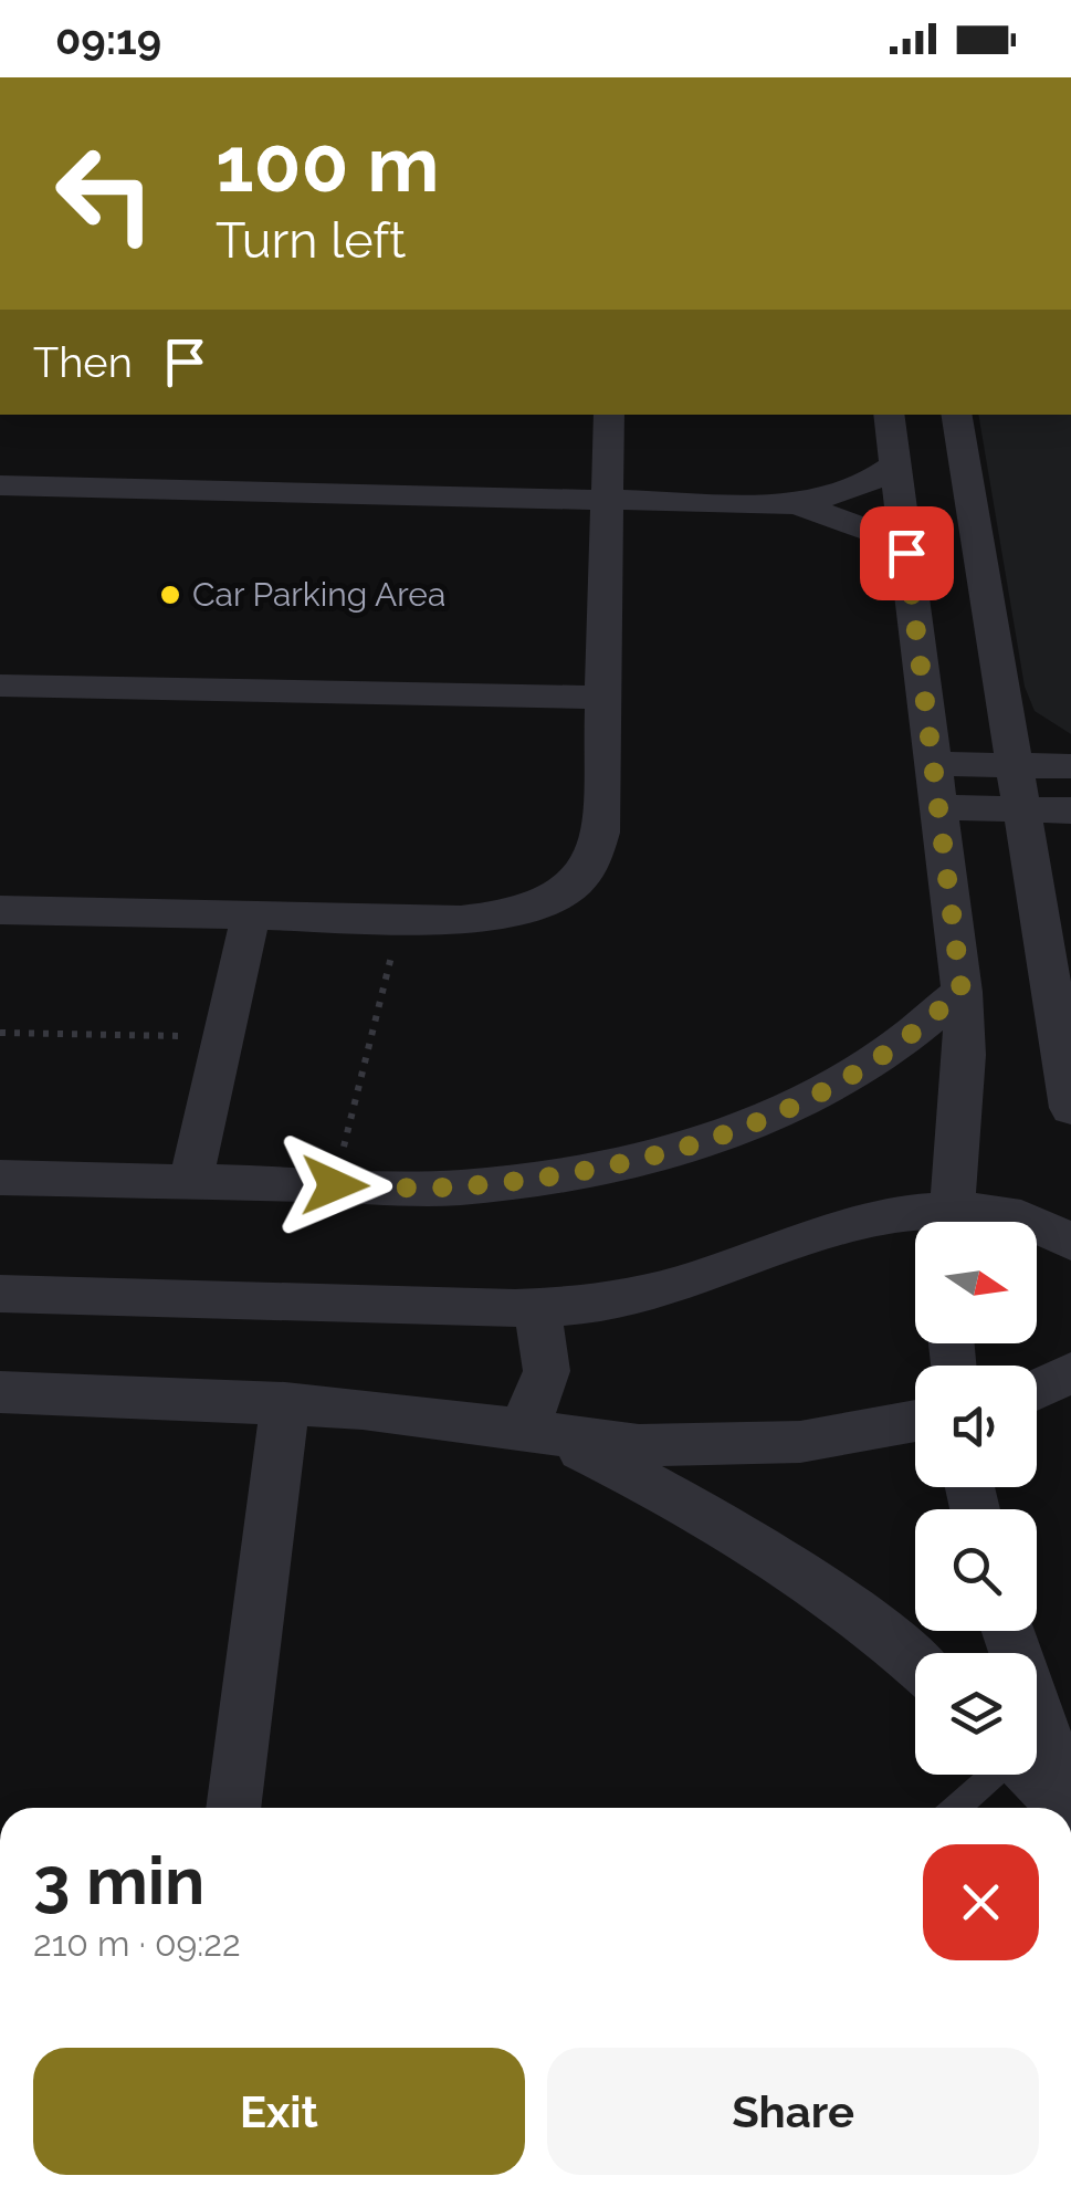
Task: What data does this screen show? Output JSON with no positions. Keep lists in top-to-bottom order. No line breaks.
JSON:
{"places":["Car Parking Area"],"north":"right","page":{"status":"09:19","turn":["100 m","Turn left"],"then":"Then","heading":["3 min","210 m · 09:22"],"buttons":["Exit","Share"]}}
